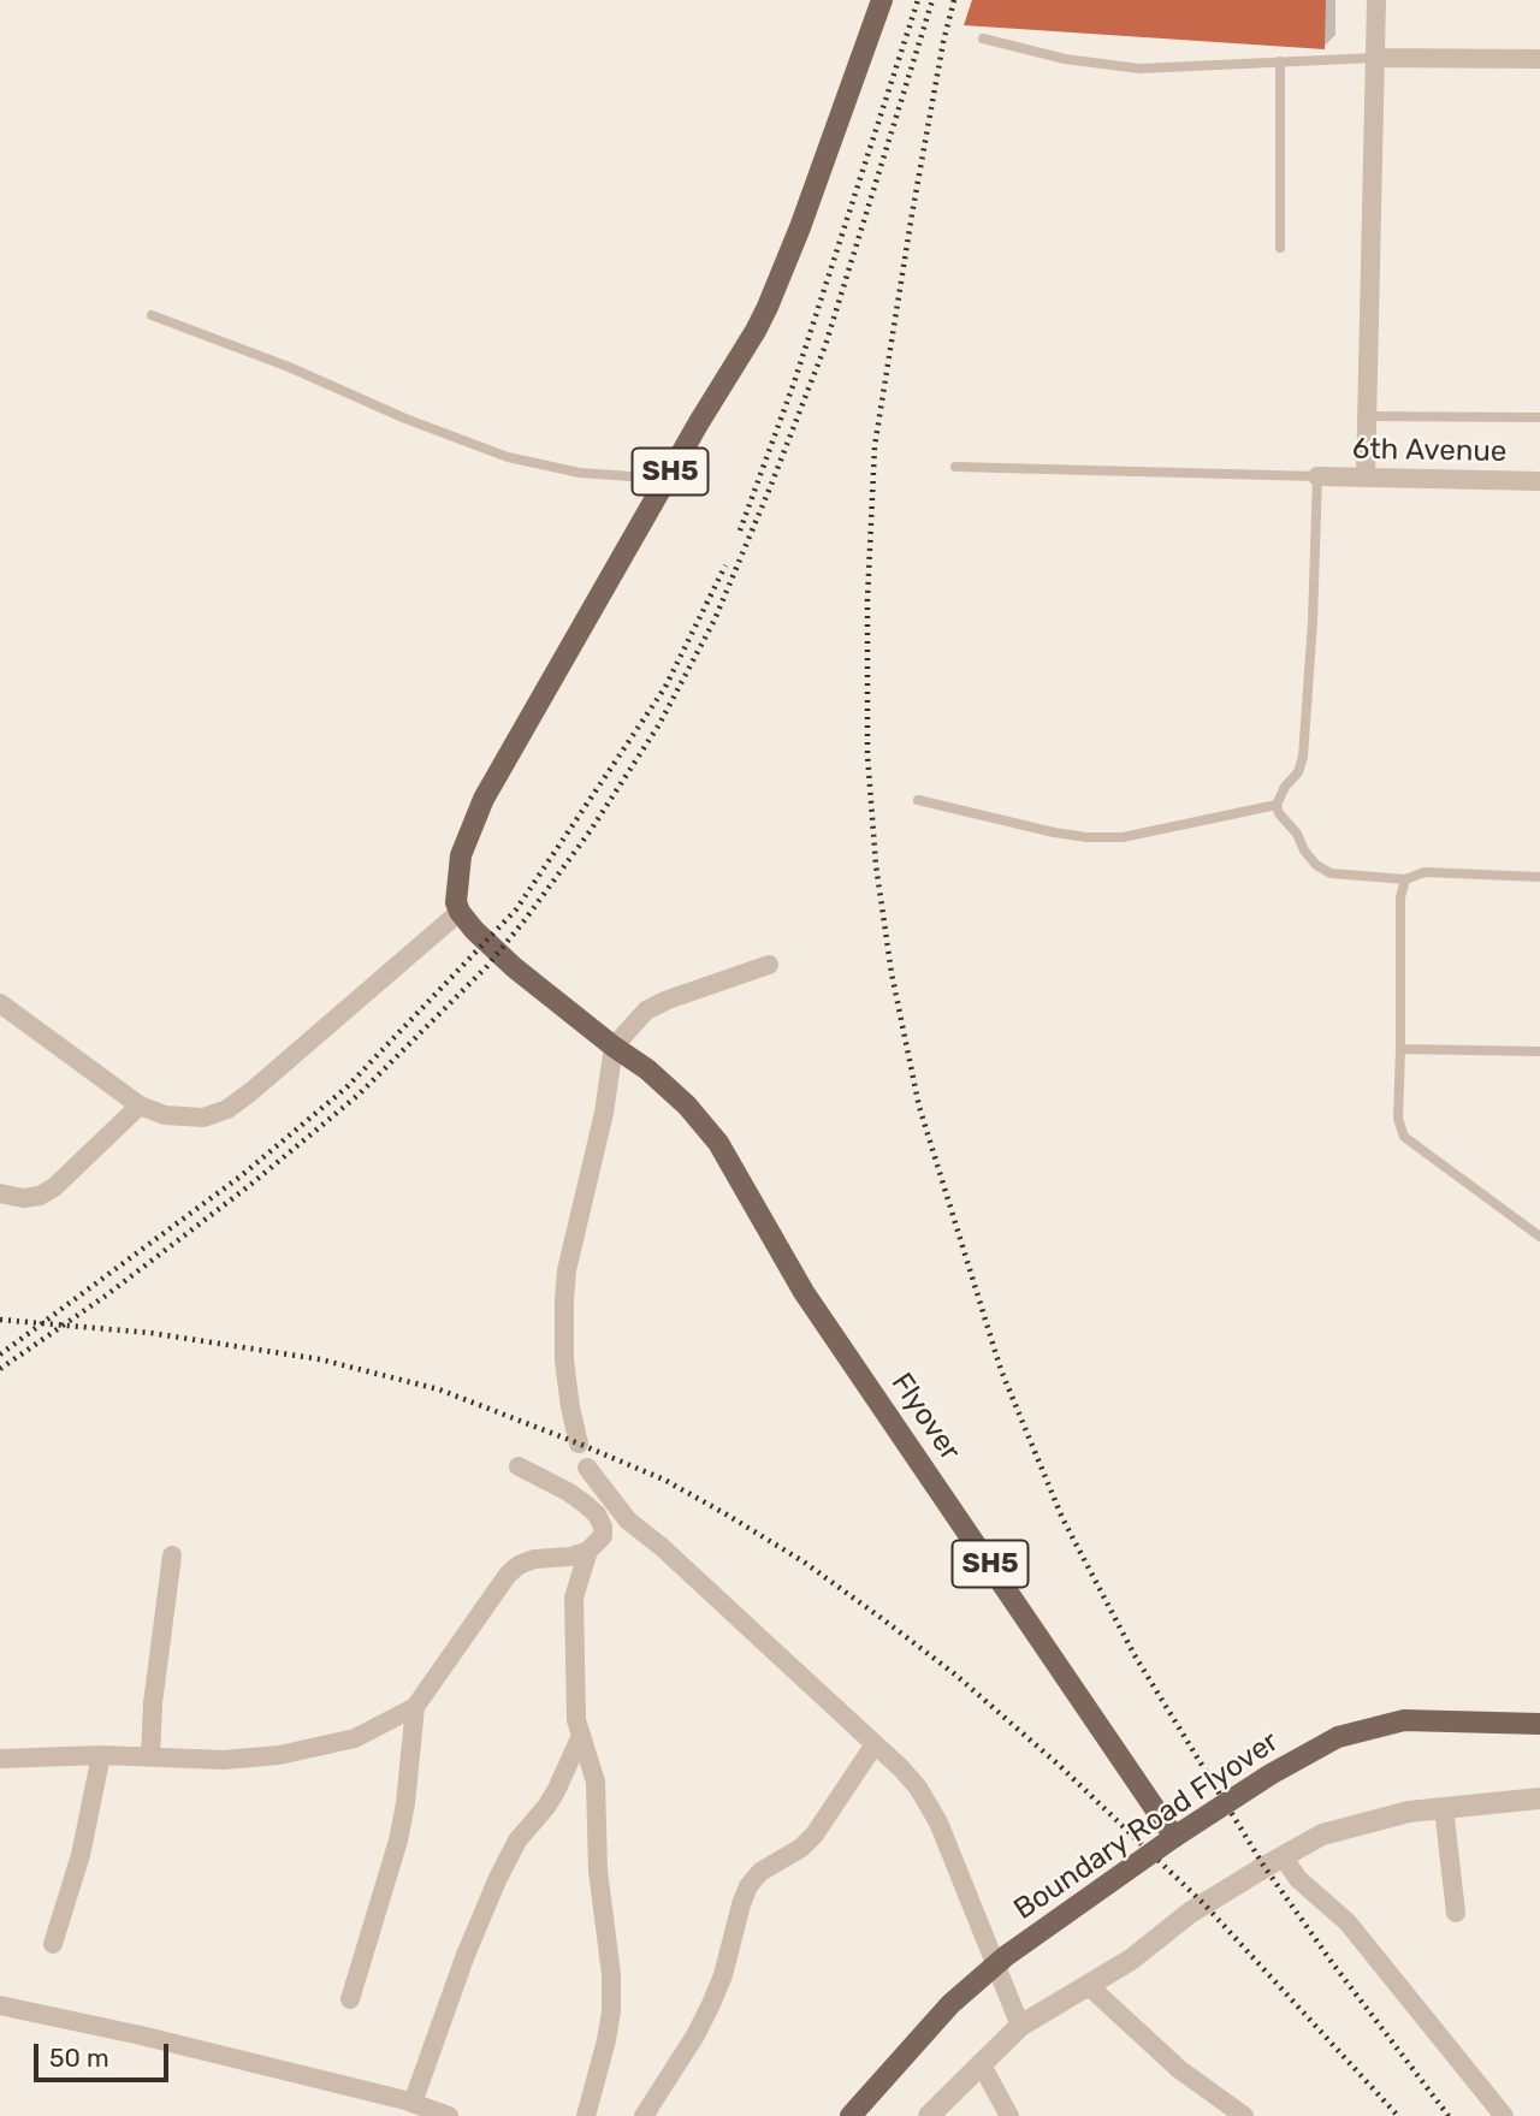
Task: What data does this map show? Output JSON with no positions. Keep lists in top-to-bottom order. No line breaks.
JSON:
{"streets":{"main road":["SH5","Flyover","Boundary Road Flyover"],"street":["6th Avenue"]},"crossings":[["SH5","Flyover"],["Flyover","Boundary Road Flyover"]],"scale_bar":"50 m"}
